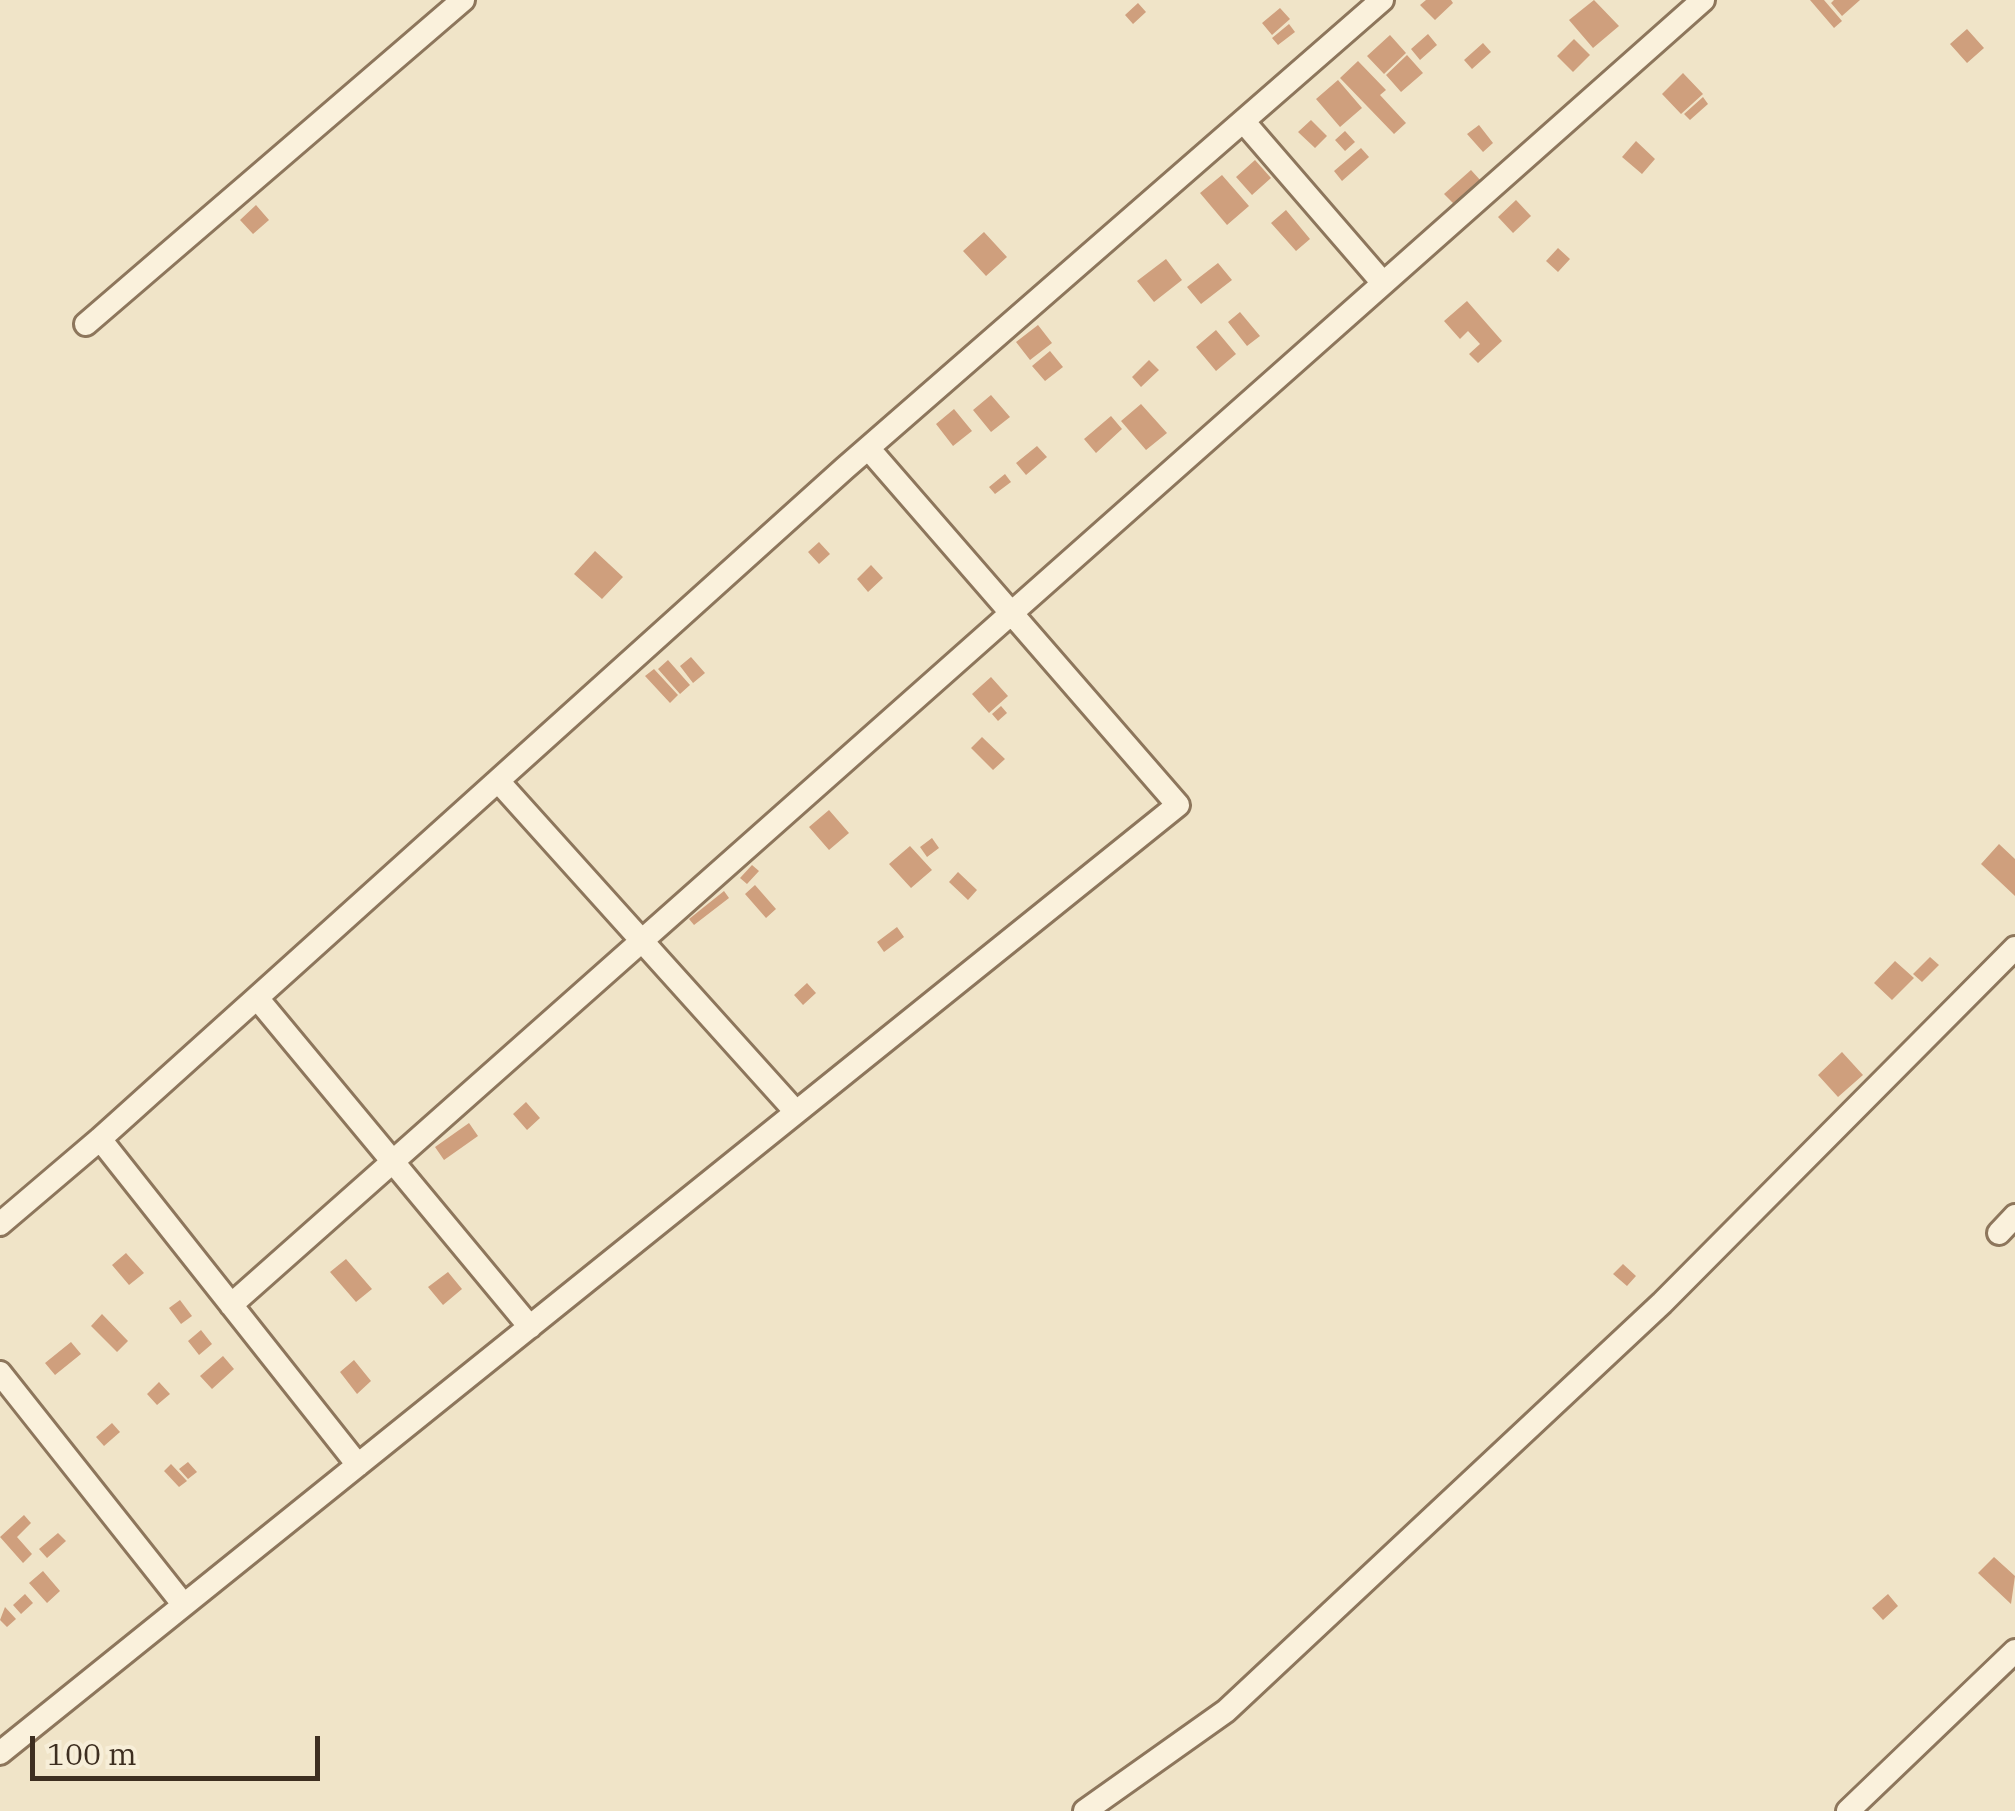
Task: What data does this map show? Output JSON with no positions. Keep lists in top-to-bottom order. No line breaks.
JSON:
{"scale_bar":"100 m"}
